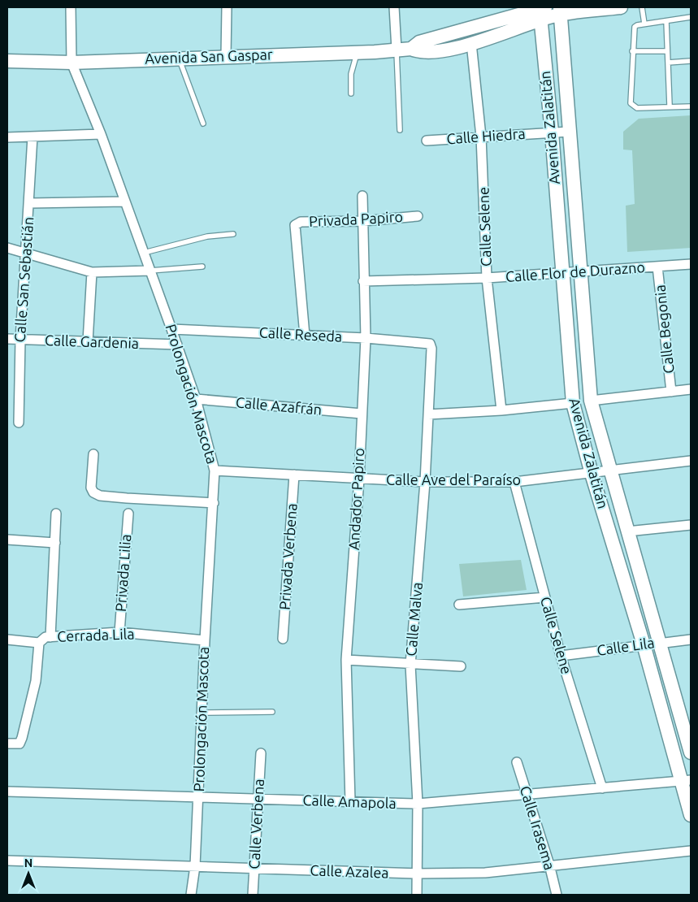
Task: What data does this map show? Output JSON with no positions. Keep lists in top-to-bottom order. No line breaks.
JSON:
{"streets":{"street":["Avenida San Gaspar","Avenida Zalatitán","Calle Hiedra","Privada Papiro","Calle Selene","Calle Flor de Durazno","Calle San Sebastián","Calle Begonia","Calle Reseda","Calle Gardenia","Prolongación Mascota","Calle Azafrán","Calle Ave del Paraíso","Andador Papiro","Privada Verbena","Privada Lilia","Calle Malva","Cerrada Lila","Calle Lila","Calle Amapola","Calle Verbena","Calle Irasema","Calle Azalea"]},"crossings":[["Avenida San Gaspar","Avenida Zalatitán"],["Avenida San Gaspar","Calle Selene"],["Avenida San Gaspar","Prolongación Mascota"],["Avenida Zalatitán","Calle Hiedra"],["Avenida Zalatitán","Calle Flor de Durazno"],["Avenida Zalatitán","Calle Ave del Paraíso"],["Avenida Zalatitán","Calle Lila"],["Avenida Zalatitán","Calle Amapola"],["Calle Hiedra","Calle Selene"],["Privada Papiro","Calle Reseda"],["Privada Papiro","Andador Papiro"],["Calle Selene","Calle Flor de Durazno"],["Calle Selene","Calle Ave del Paraíso"],["Calle Selene","Calle Lila"],["Calle Selene","Calle Amapola"],["Calle Flor de Durazno","Calle Begonia"],["Calle Flor de Durazno","Andador Papiro"],["Calle San Sebastián","Calle Gardenia"],["Calle Reseda","Prolongación Mascota"],["Calle Reseda","Andador Papiro"],["Calle Reseda","Calle Malva"],["Calle Gardenia","Prolongación Mascota"],["Prolongación Mascota","Calle Azafrán"],["Prolongación Mascota","Calle Ave del Paraíso"],["Prolongación Mascota","Cerrada Lila"],["Prolongación Mascota","Calle Amapola"],["Prolongación Mascota","Calle Azalea"],["Calle Azafrán","Andador Papiro"],["Calle Ave del Paraíso","Andador Papiro"],["Calle Ave del Paraíso","Privada Verbena"],["Calle Ave del Paraíso","Calle Malva"],["Andador Papiro","Calle Amapola"],["Privada Lilia","Cerrada Lila"],["Calle Malva","Calle Amapola"],["Calle Malva","Calle Azalea"],["Calle Amapola","Calle Verbena"],["Calle Amapola","Calle Irasema"],["Calle Verbena","Calle Azalea"],["Calle Irasema","Calle Azalea"]],"north":"top"}
